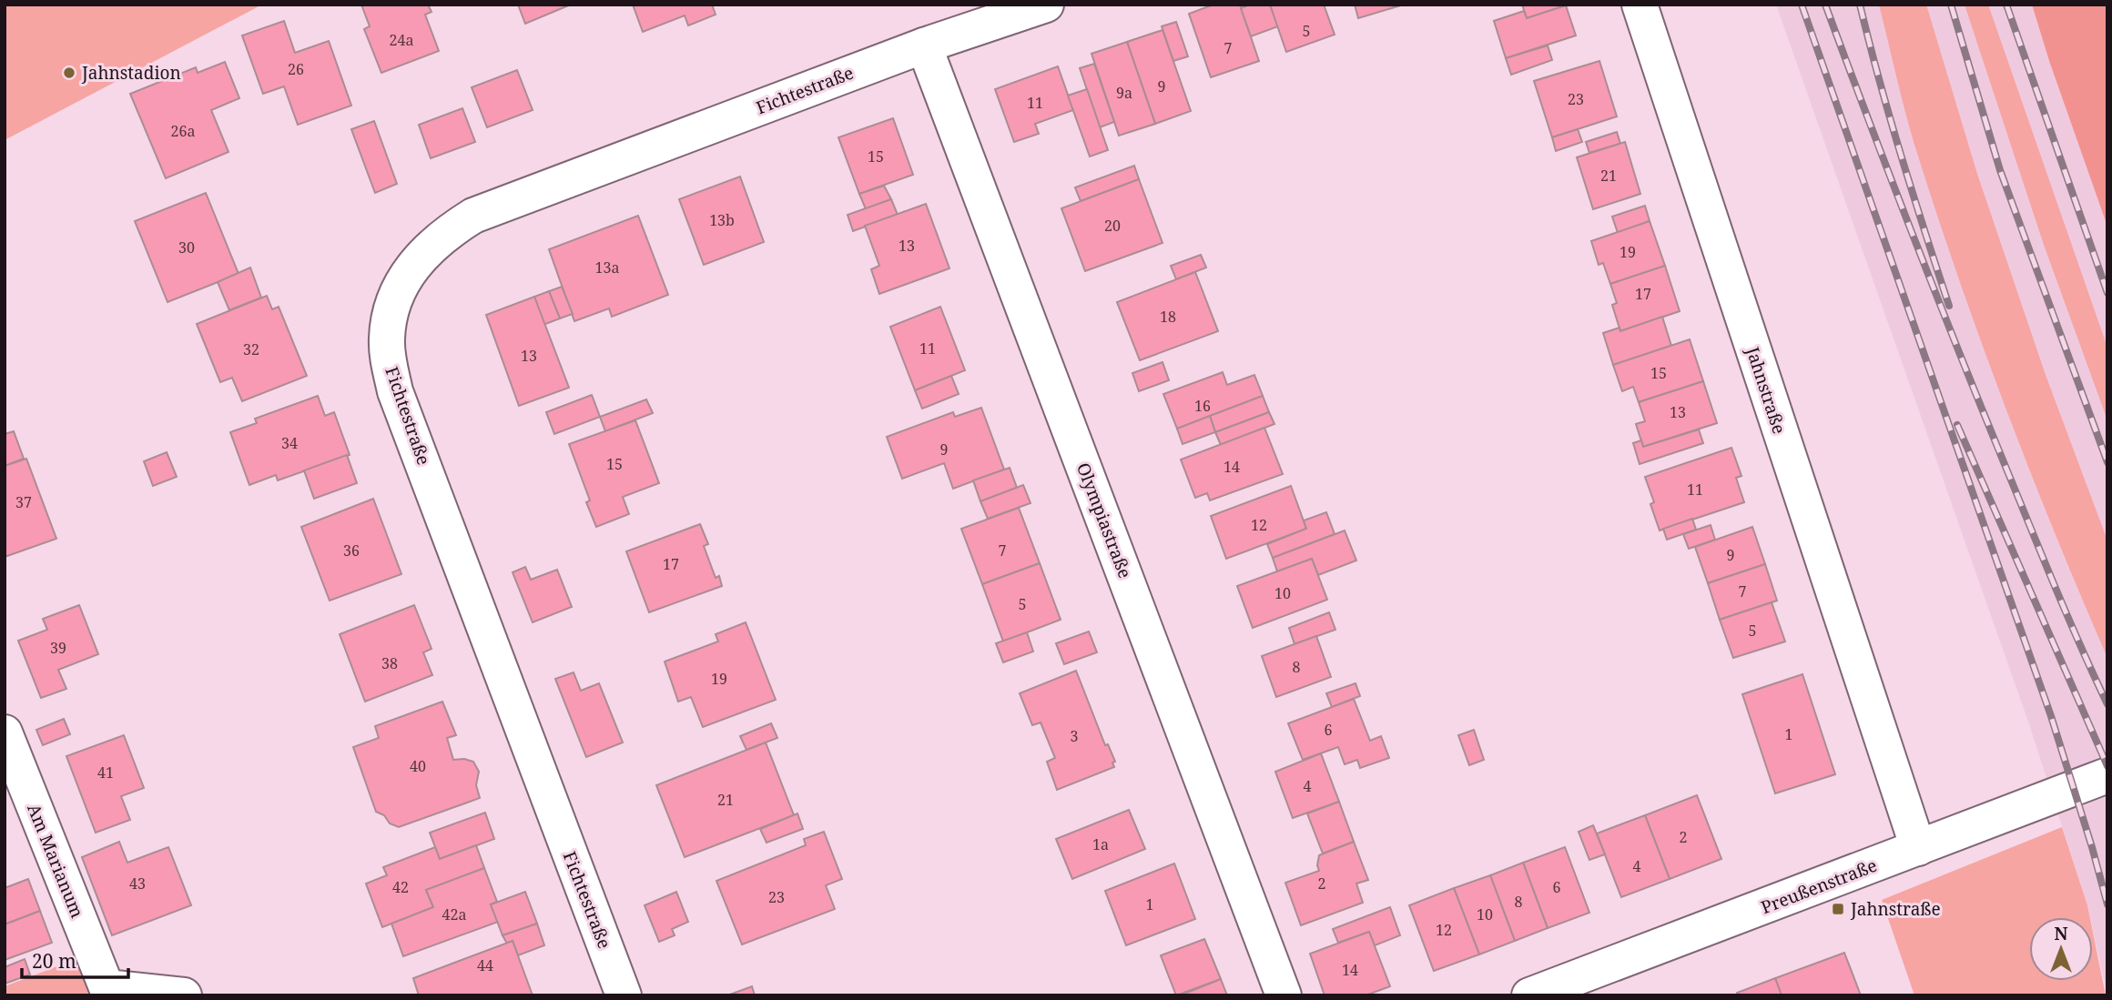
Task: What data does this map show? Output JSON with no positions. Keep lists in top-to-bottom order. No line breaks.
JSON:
{"streets":{"street":["Fichtestraße","Jahnstraße","Olympiastraße","Am Marianum","Preußenstraße"]},"crossings":[["Fichtestraße","Olympiastraße"],["Jahnstraße","Preußenstraße"]],"places":{"other":["Jahnstadion"],"transit":["Jahnstraße"]},"house_numbers":["5","24a","7","26","9","9a","23","11","26a","15","21","13b","20","13","30","19","13a","17","18","11","32","13","15","16","13","34","9","15","14","11","37","12","36","7","9","17","7","10","5","5","39","38","8","19","6","1","3","40","41","4","21","2","1a","4","43","2","42","6","23","8","1","42a","10","12","44","14"],"scale_bar":"20 m","north":"top"}
